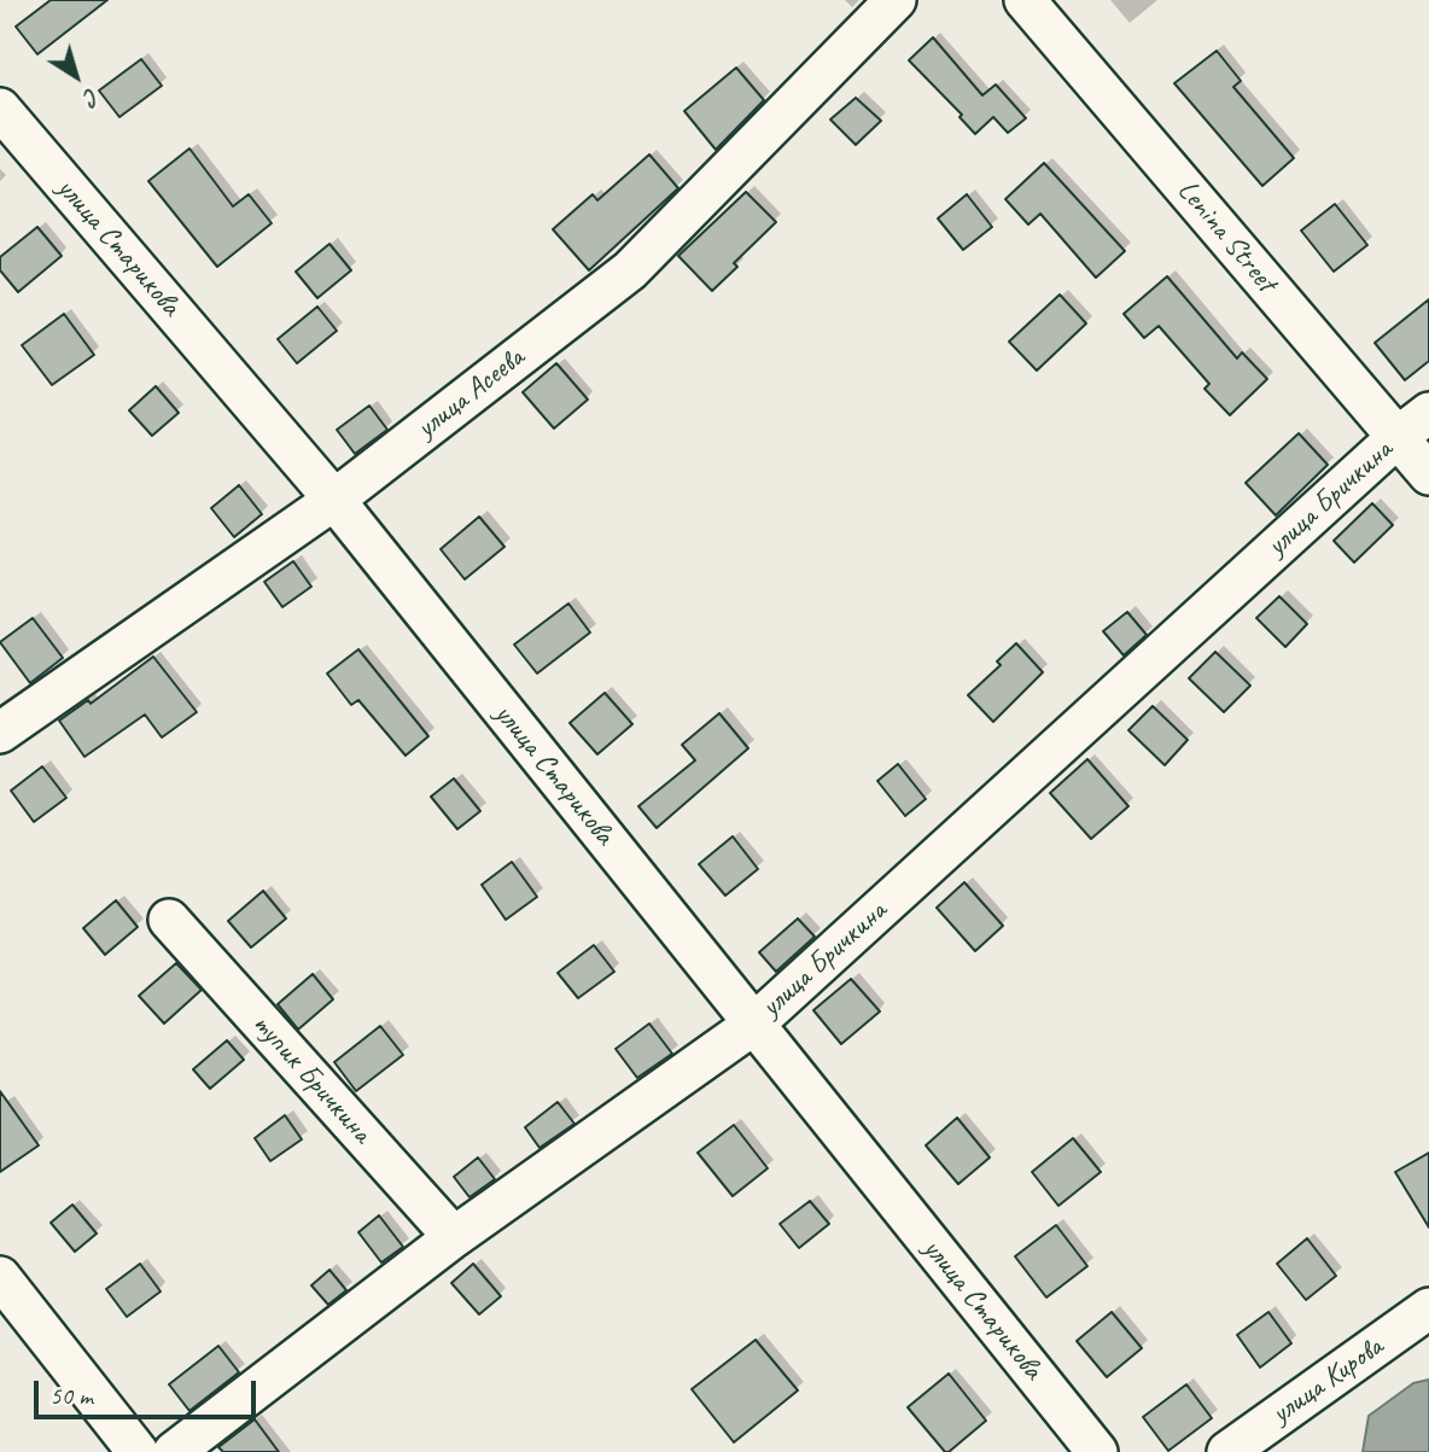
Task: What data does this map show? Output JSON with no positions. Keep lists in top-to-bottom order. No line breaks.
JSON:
{"streets":{"street":["Lenina Street","улица Старикова","улица Асеева","улица Бричкина","тупик Бричкина","улица Кирова"]},"crossings":[["Lenina Street","улица Бричкина"],["улица Старикова","улица Асеева"],["улица Старикова","улица Бричкина"],["улица Бричкина","тупик Бричкина"]],"scale_bar":"50 m","north":"bottom right"}
